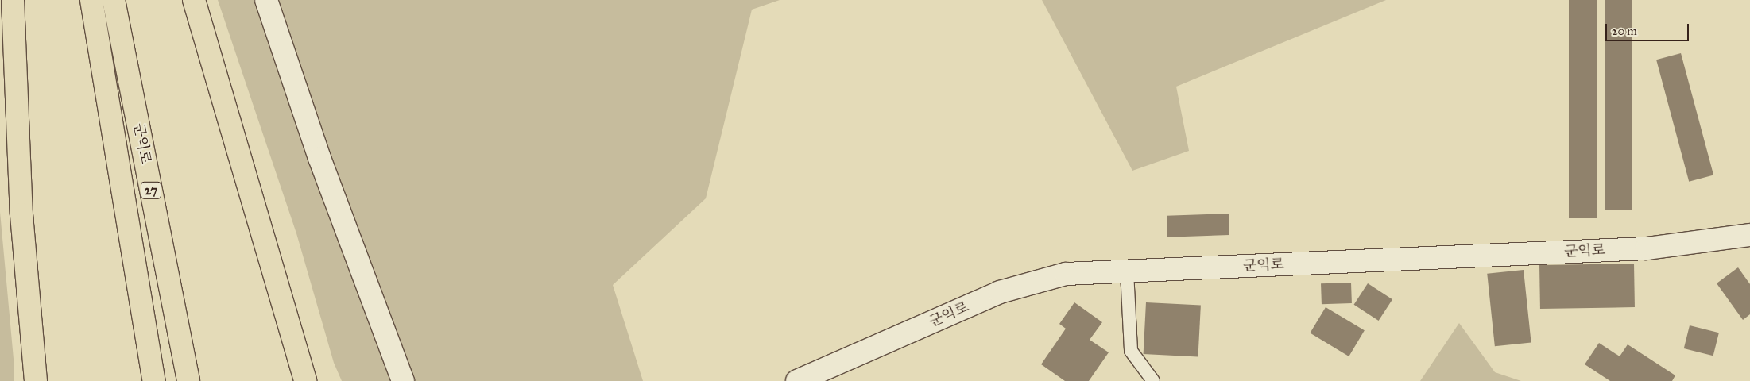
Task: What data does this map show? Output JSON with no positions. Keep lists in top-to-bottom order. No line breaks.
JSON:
{"streets":{"highway":["군익로","27"]},"scale_bar":"20 m"}
